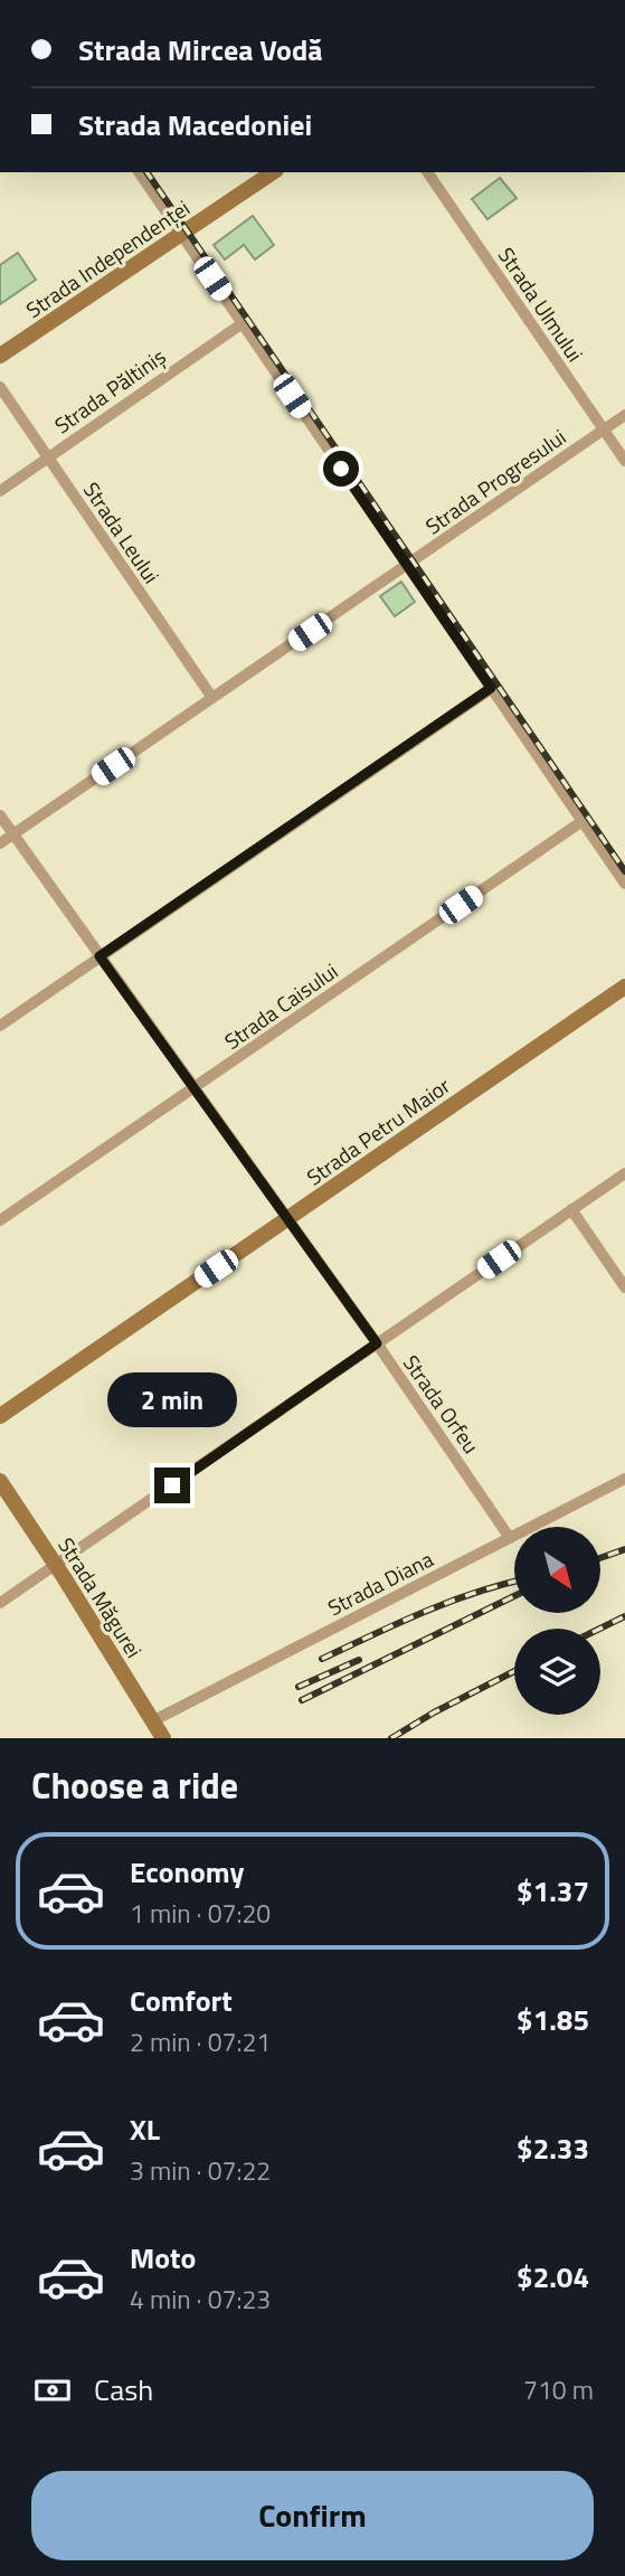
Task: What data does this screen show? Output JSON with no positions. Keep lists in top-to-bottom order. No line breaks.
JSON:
{"streets":{"street":["Strada Independenței","Strada Ulmului","Strada Păltiniș","Strada Progresului","Strada Leului","Strada Caisului","Strada Petru Maior","Strada Orfeu","Strada Diana","Strada Măgurei"]},"crossings":[["Strada Ulmului","Strada Progresului"],["Strada Păltiniș","Strada Leului"],["Strada Progresului","Strada Leului"],["Strada Progresului","Strada Orfeu"],["Strada Caisului","Strada Orfeu"],["Strada Petru Maior","Strada Orfeu"],["Strada Orfeu","Strada Diana"],["Strada Diana","Strada Măgurei"]],"north":"bottom right","page":{"banner":["Strada Mircea Vodă","Strada Macedoniei"],"bubble":"2 min","heading":"Choose a ride","list":[{"name":"Economy","note":"1 min · 07:20","value":"$1.37"},{"name":"Comfort","note":"2 min · 07:21","value":"$1.85"},{"name":"XL","note":"3 min · 07:22","value":"$2.33"},{"name":"Moto","note":"4 min · 07:23","value":"$2.04"}],"pay":["Cash","710 m"],"buttons":"Confirm"}}
